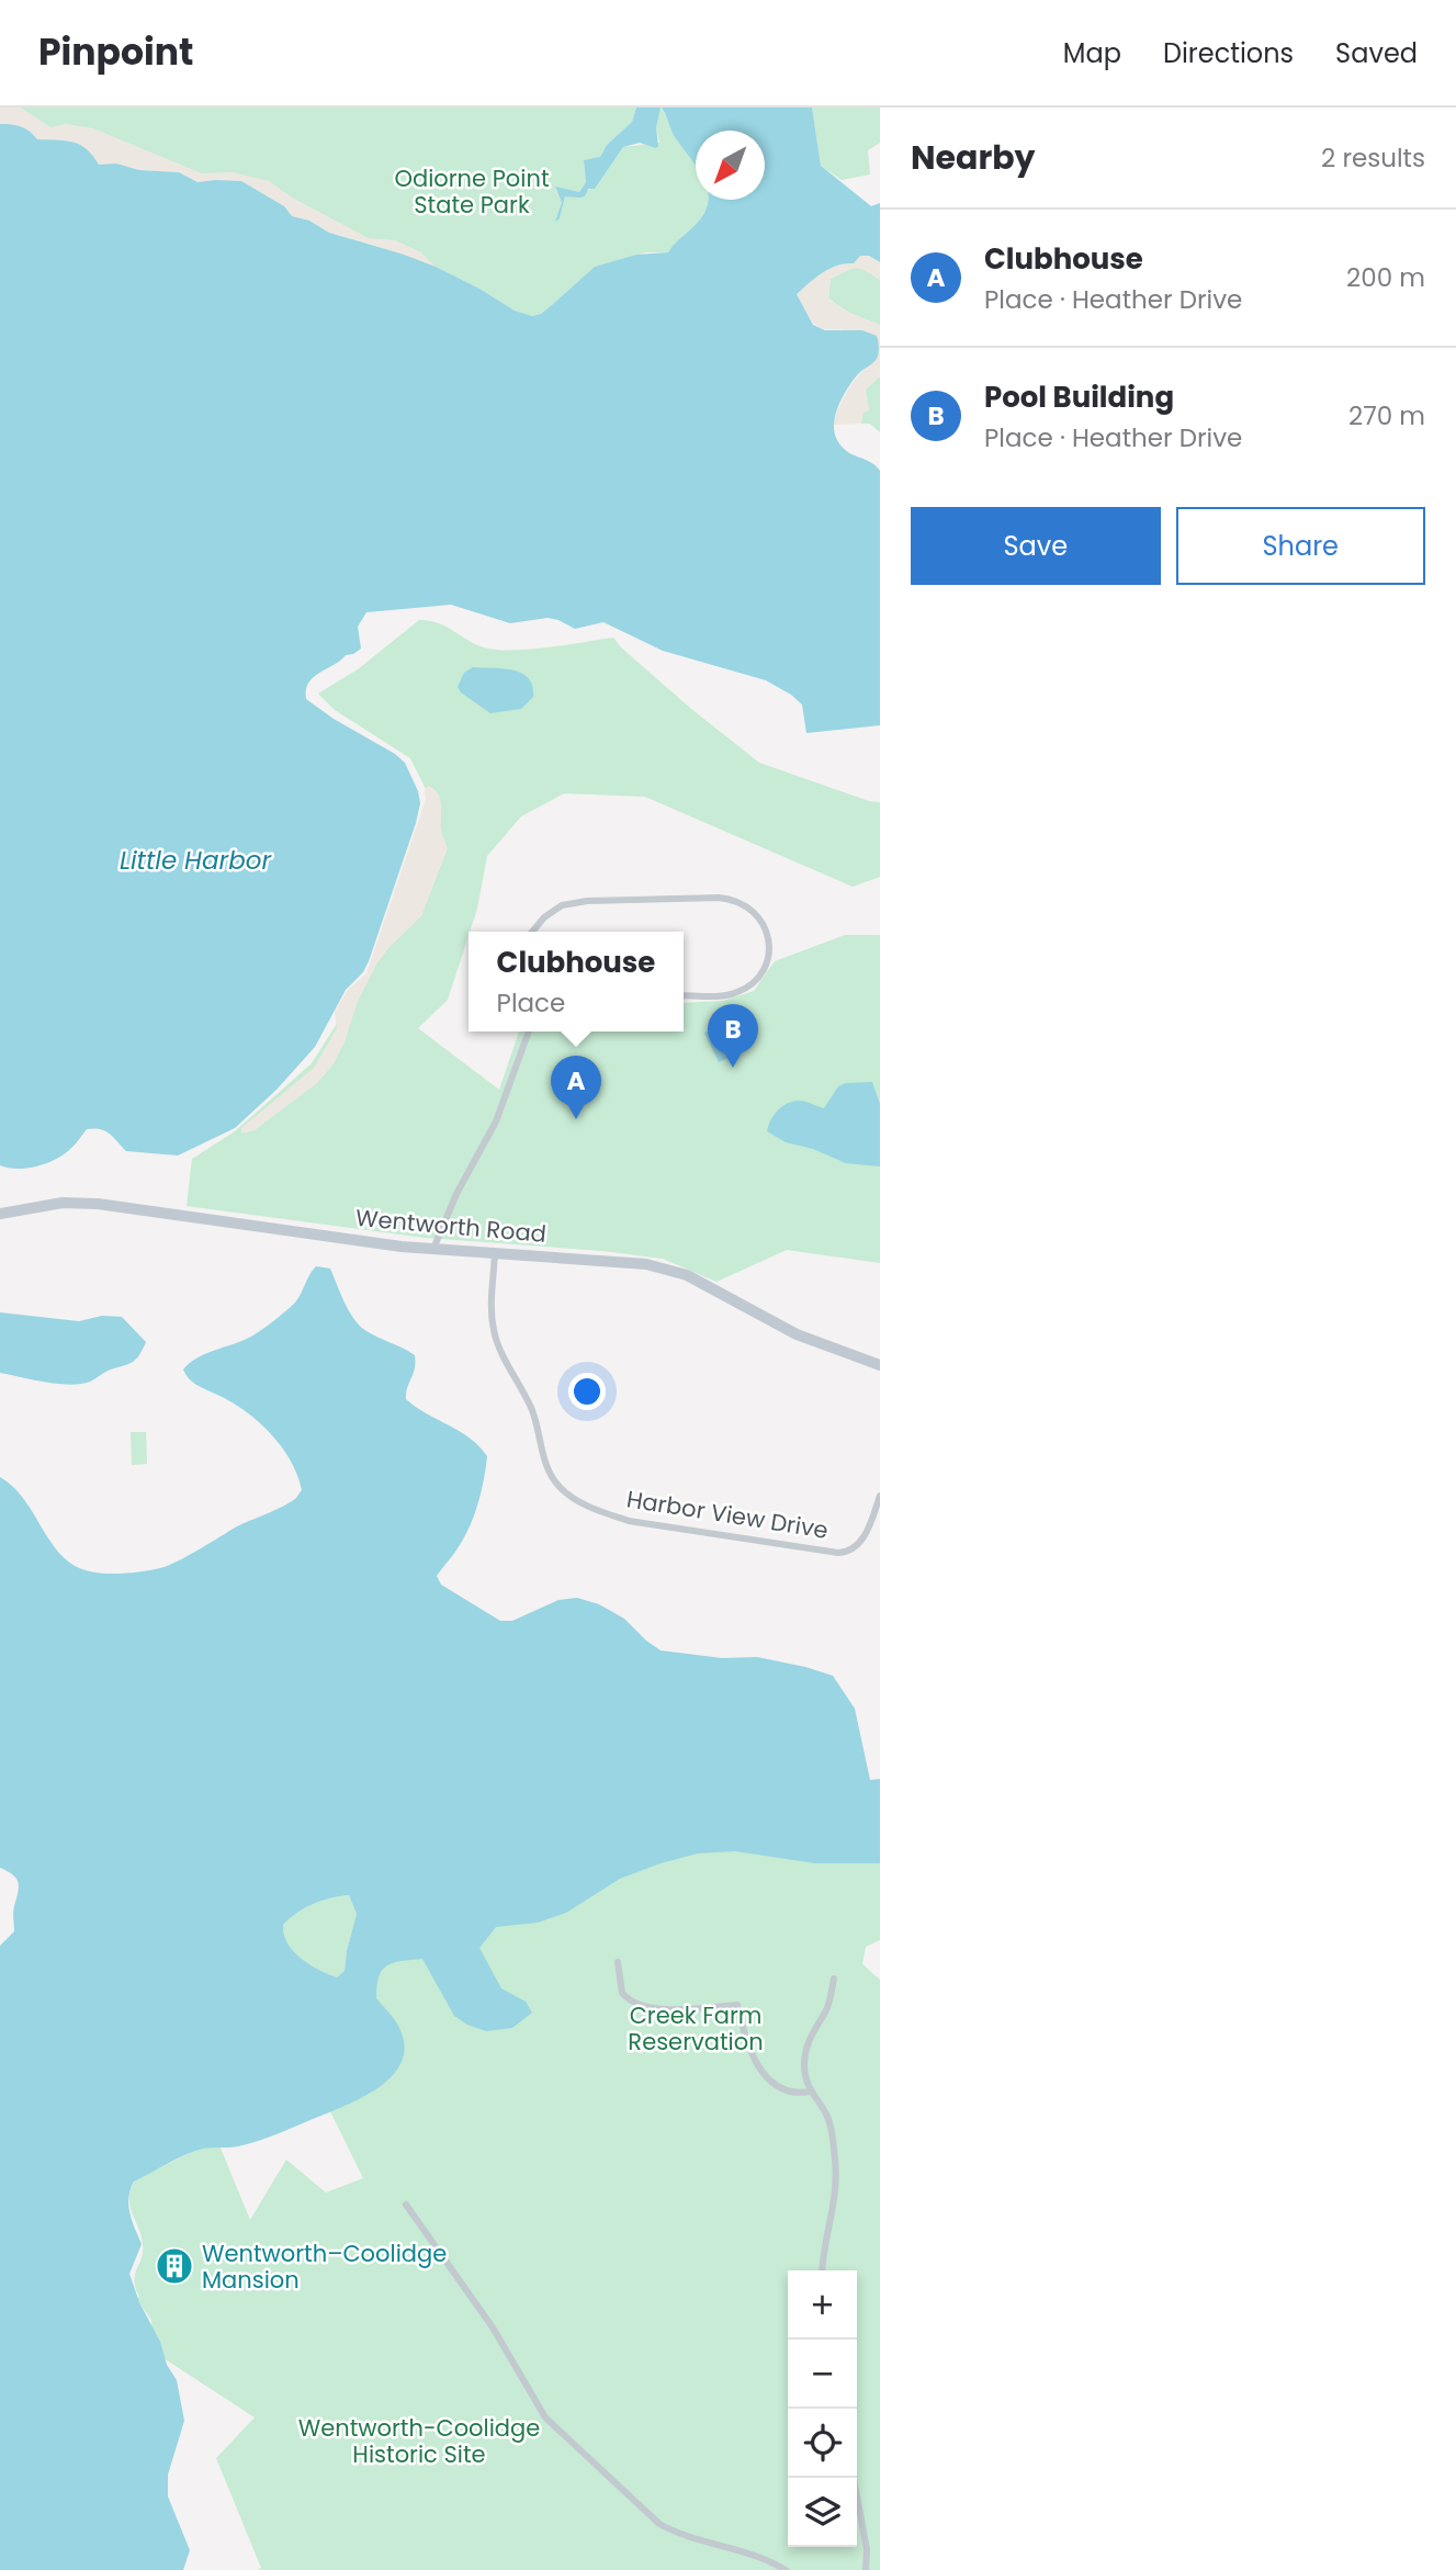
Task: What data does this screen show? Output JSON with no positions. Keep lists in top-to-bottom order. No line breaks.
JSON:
{"streets":{"main road":["Wentworth Road"],"street":["Harbor View Drive"]},"crossings":[["Wentworth Road","Harbor View Drive"]],"water":["Little Harbor"],"parks":["Odiorne Point State Park","Creek Farm Reservation","Wentworth-Coolidge Historic Site"],"places":{"building":["Wentworth–Coolidge Mansion"]},"north":"bottom left","page":{"header":"Pinpoint","nav":["Map","Directions","Saved"],"heading":["Nearby","2 results"],"list":[{"mark":"A","name":"Clubhouse","note":"Place · Heather Drive","value":"200 m"},{"mark":"B","name":"Pool Building","note":"Place · Heather Drive","value":"270 m"}],"buttons":["Save","Share"],"popup":["Clubhouse","Place"],"pins":["B","A"],"map_buttons":["+","−"]}}
